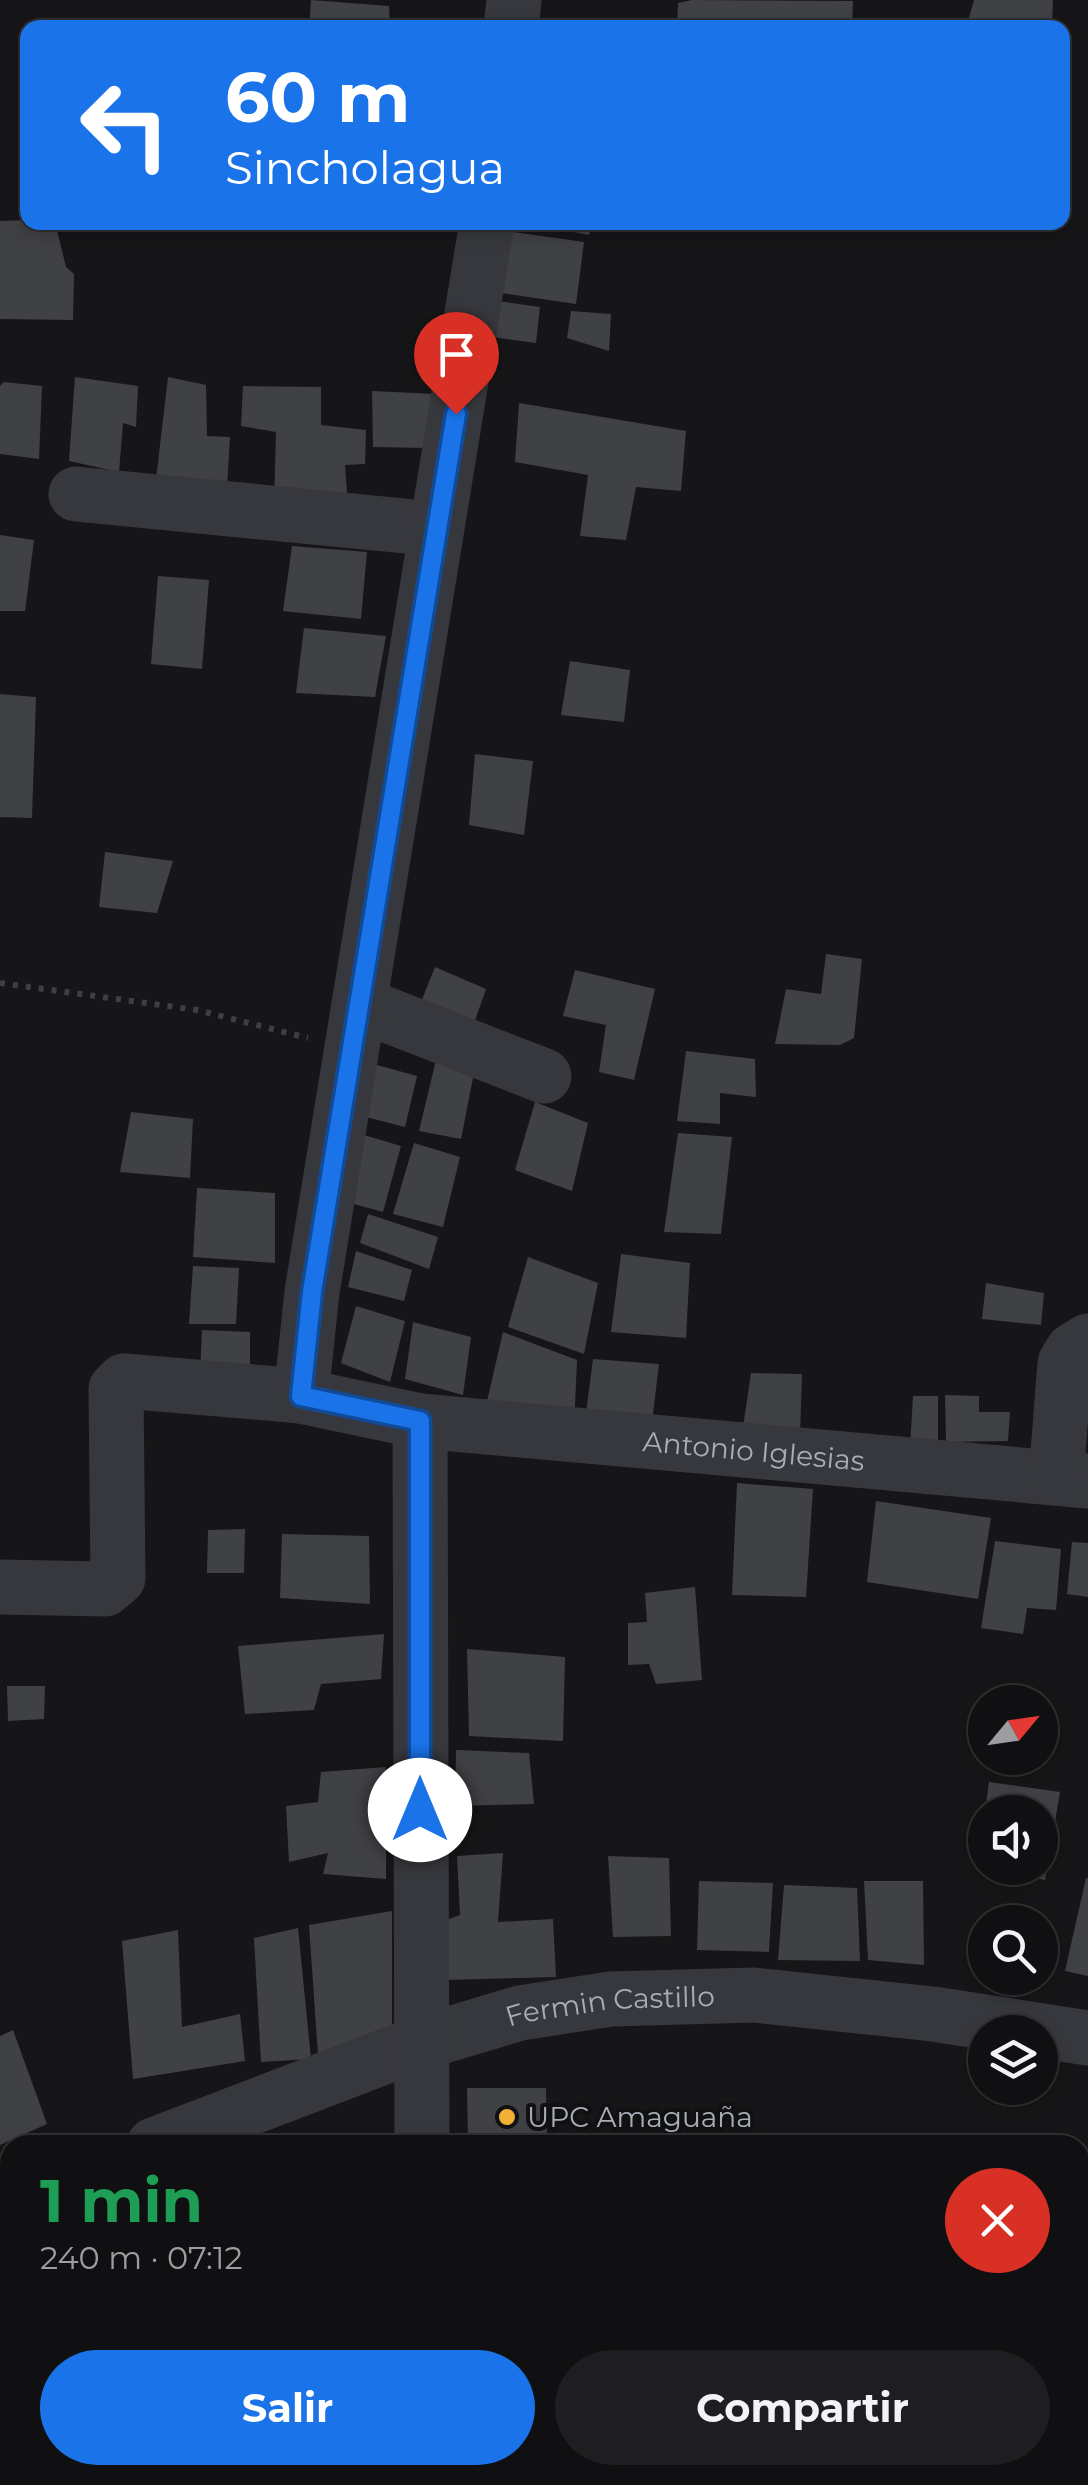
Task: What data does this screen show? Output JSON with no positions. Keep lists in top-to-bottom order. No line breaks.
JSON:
{"streets":{"street":["Antonio Iglesias","Fermin Castillo"]},"places":["UPC Amaguaña"],"north":"top right","page":{"turn":["60 m","Sincholagua"],"heading":["1 min","240 m · 07:12"],"buttons":["Salir","Compartir"]}}
